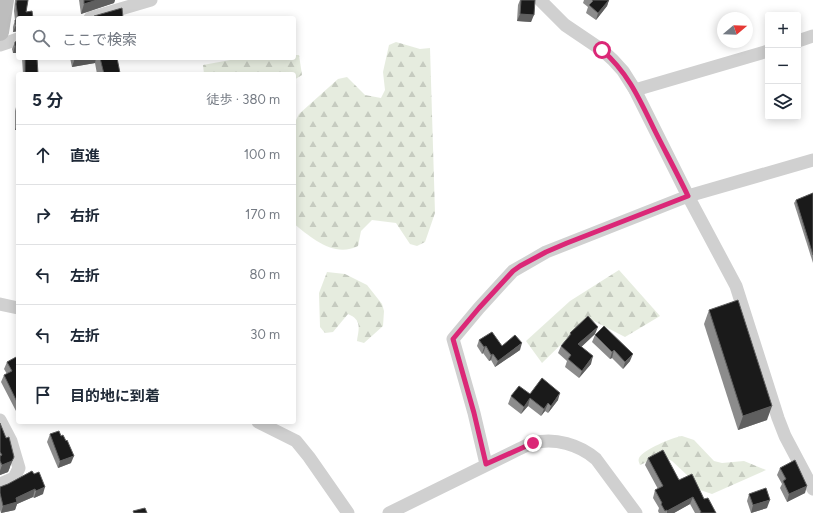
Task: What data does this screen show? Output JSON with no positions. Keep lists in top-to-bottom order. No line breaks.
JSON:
{"north":"right","page":{"map_buttons":["+","−"],"search":"ここで検索","heading":["5 分","徒歩 · 380 m"],"list":[["直進","100 m"],["右折","170 m"],["左折","80 m"],["左折","30 m"],"目的地に到着"]}}
